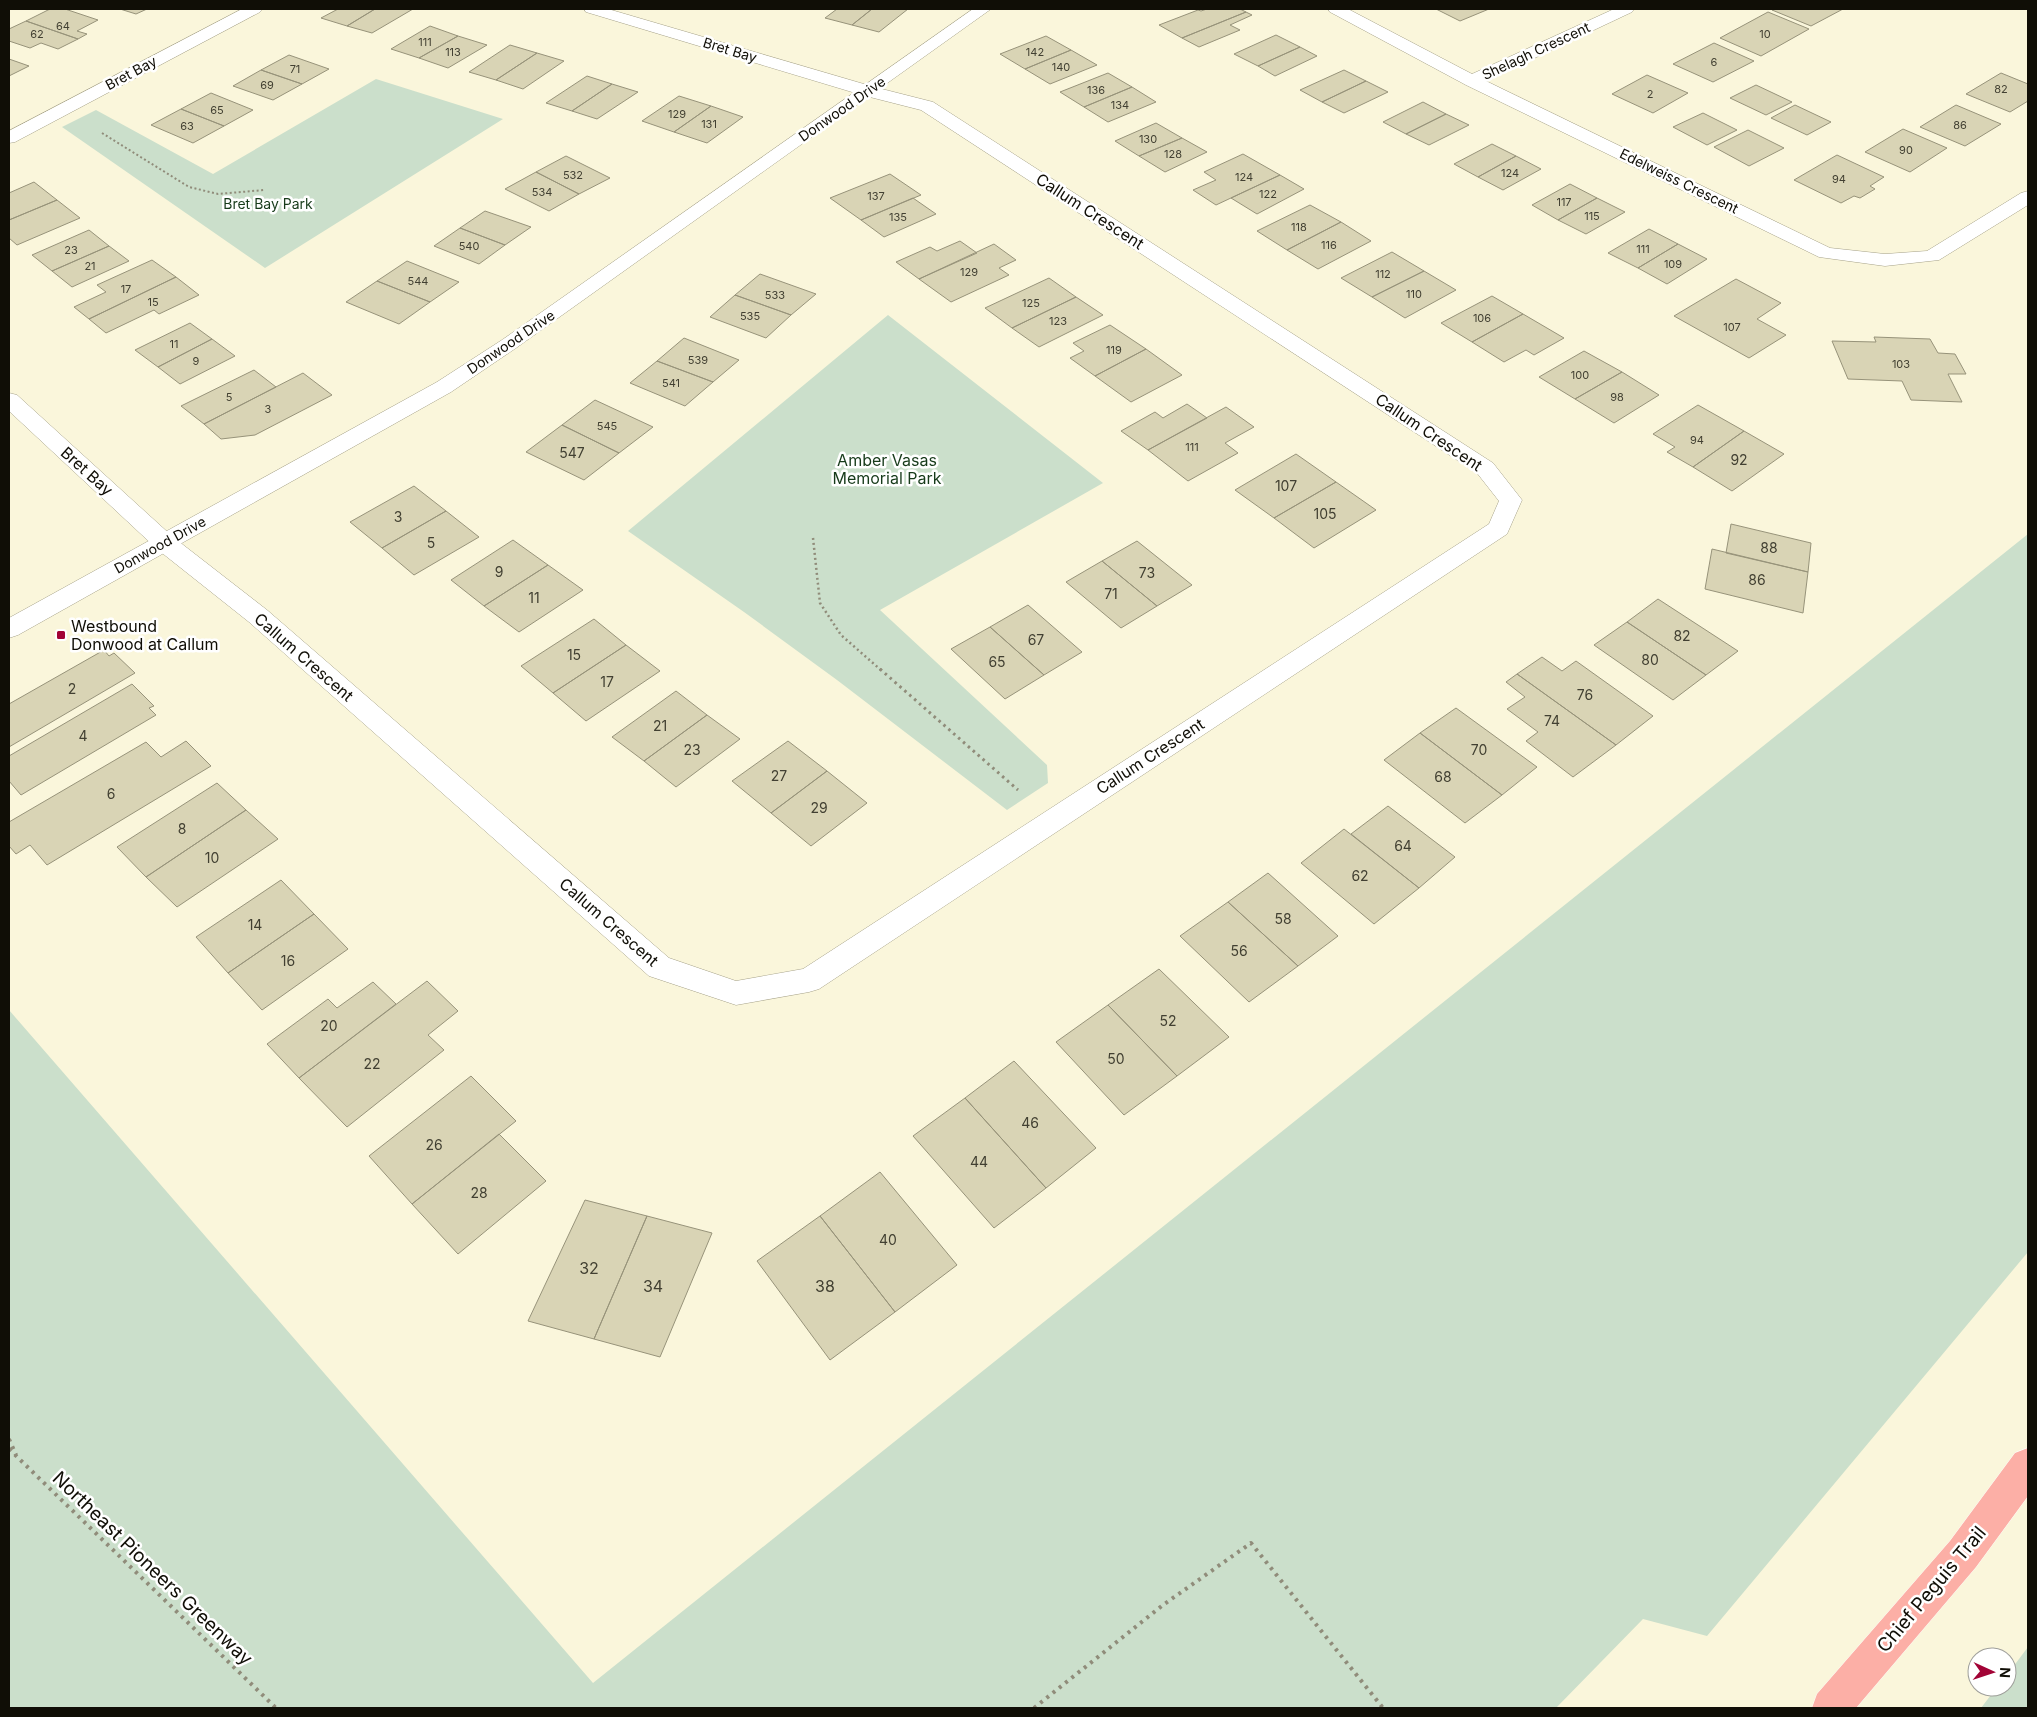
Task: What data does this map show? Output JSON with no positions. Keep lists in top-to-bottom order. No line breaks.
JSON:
{"streets":{"main road":["Chief Peguis Trail"],"street":["Bret Bay","Shelagh Crescent","Donwood Drive","Edelweiss Crescent","Callum Crescent"],"path":["Northeast Pioneers Greenway"]},"crossings":[["Bret Bay","Donwood Drive"],["Bret Bay","Callum Crescent"],["Shelagh Crescent","Edelweiss Crescent"],["Donwood Drive","Callum Crescent"]],"parks":["Bret Bay Park","Amber Vasas Memorial Park"],"places":{"transit":["Westbound Donwood at Callum"]},"house_numbers":["64","62","10","111","113","142","6","140","71","69","82","136","2","134","65","129","131","86","63","130","90","128","124","532","124","94","534","122","137","117","115","135","118","116","540","111","23","109","21","129","112","544","17","110","533","15","125","535","106","123","107","11","119","539","9","103","100","541","5","98","3","545","94","111","547","92","107","105","3","5","88","9","73","86","71","11","82","67","15","80","65","17","2","76","74","21","4","23","70","27","68","6","29","8","64","10","62","58","14","56","16","52","20","50","22","46","26","44","28","40","32","34","38"],"north":"right"}
